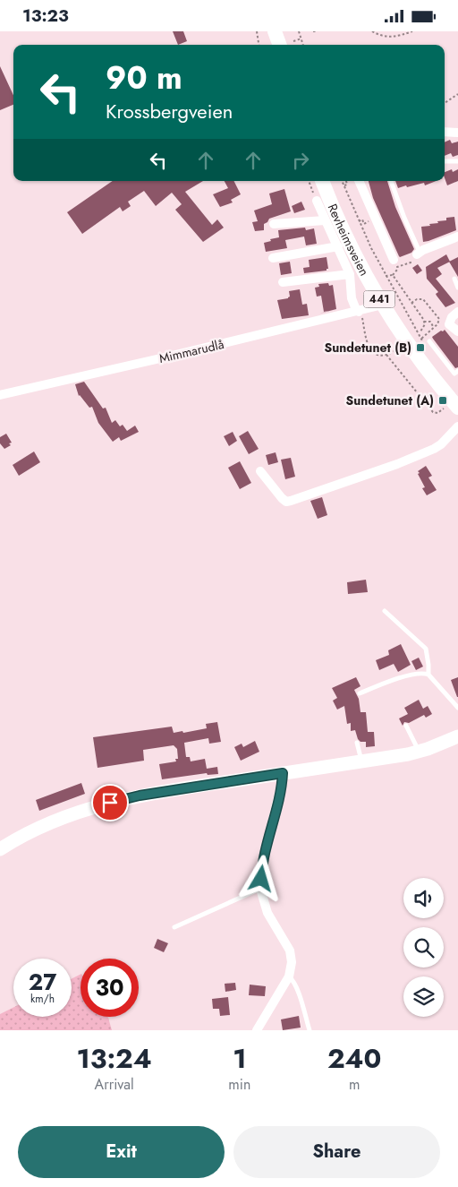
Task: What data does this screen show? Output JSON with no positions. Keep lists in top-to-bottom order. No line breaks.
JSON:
{"streets":{"main road":["Revheimsveien","441"],"street":["Mimmarudlå"]},"crossings":[["Revheimsveien","Mimmarudlå"]],"places":{"transit":["Sundetunet (B)","Sundetunet (A)"]},"page":{"status":"13:23","turn":["90 m","Krossbergveien"],"speed":"27 km/h","limit":"30","eta":["13:24","Arrival","1","min","240","m"],"buttons":["Exit","Share"]}}
